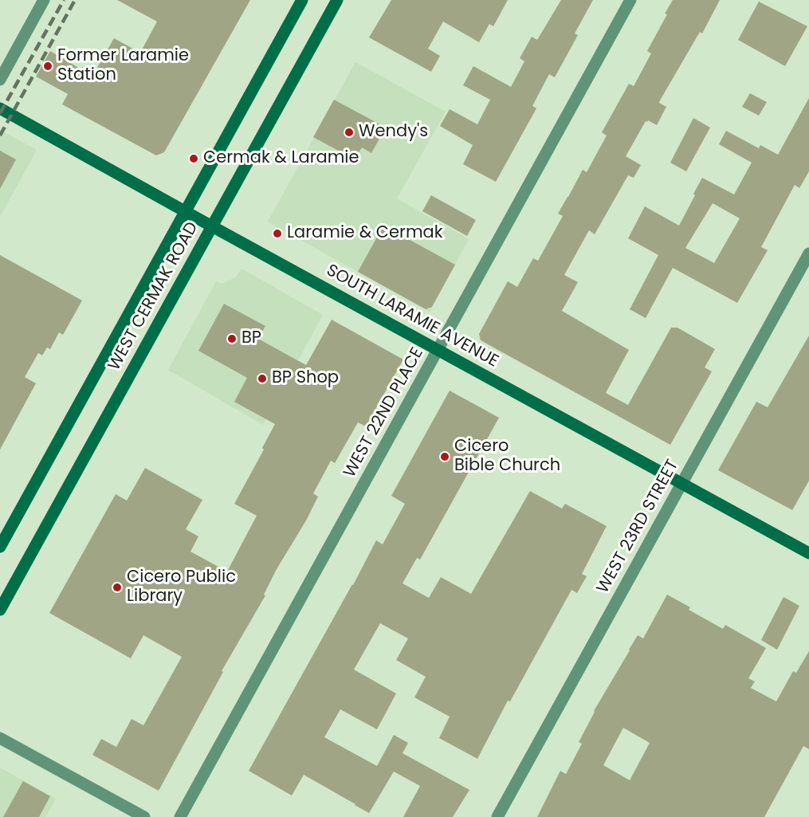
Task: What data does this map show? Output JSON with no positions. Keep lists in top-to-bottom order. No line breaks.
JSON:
{"streets":{"main road":["WEST CERMAK ROAD","SOUTH LARAMIE AVENUE"],"street":["WEST 22ND PLACE","WEST 23RD STREET"]},"crossings":[["WEST CERMAK ROAD","SOUTH LARAMIE AVENUE"],["SOUTH LARAMIE AVENUE","WEST 22ND PLACE"],["SOUTH LARAMIE AVENUE","WEST 23RD STREET"]],"places":["Former Laramie Station","Wendy's","Cermak & Laramie","Laramie & Cermak","BP","BP Shop","Cicero Bible Church","Cicero Public Library"]}
